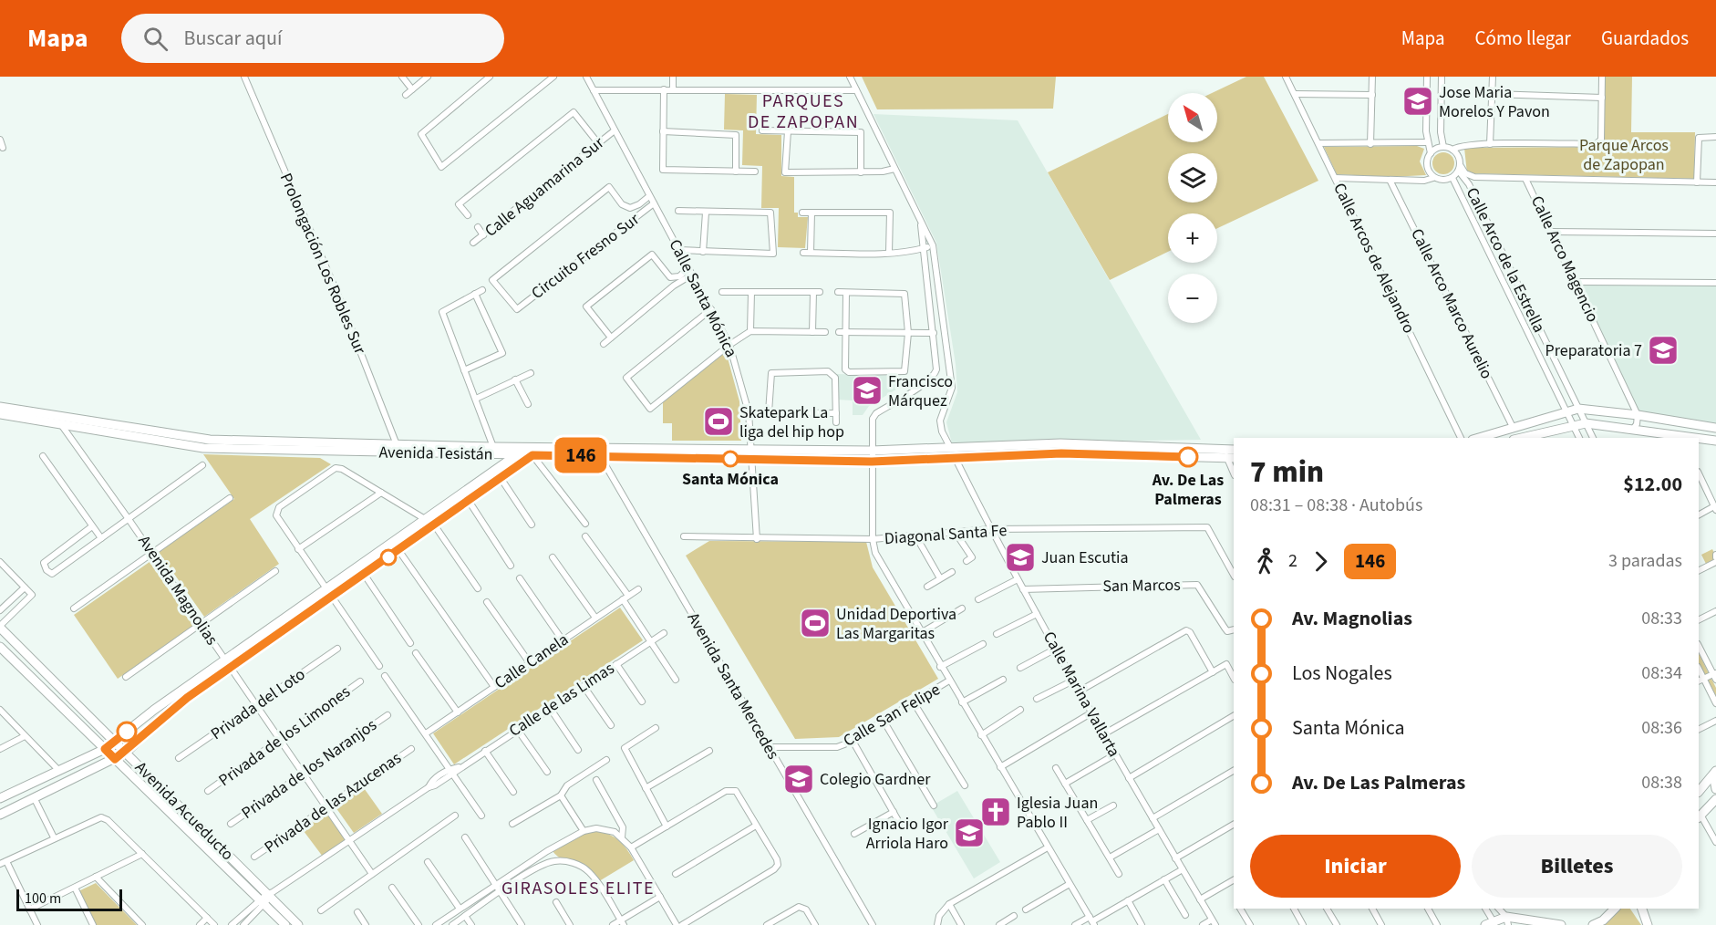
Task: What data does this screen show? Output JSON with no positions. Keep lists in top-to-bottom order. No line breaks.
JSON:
{"streets":{"street":["Calle Aguamarina Sur","Circuito Fresno Sur","Calle Arcos de Alejandro","Calle Arco Magencio","Calle Arco de la Estrella","Prolongación Los Robles Sur","Calle Santa Mónica","Calle Arco Marco Aurelio","Avenida Tesistán","Diagonal Santa Fe","San Marcos","Avenida Magnolias","Calle Canela","Avenida Santa Mercedes","Calle Marina Vallarta","Calle de las Limas","Privada del Loto","Calle San Felipe","Privada de los Limones","Privada de los Naranjos","Privada de las Azucenas","Avenida Acueducto"]},"crossings":[["Calle Aguamarina Sur","Calle Santa Mónica"],["Circuito Fresno Sur","Calle Santa Mónica"],["Prolongación Los Robles Sur","Avenida Tesistán"],["Calle Santa Mónica","Avenida Tesistán"],["Calle Santa Mónica","Diagonal Santa Fe"],["Avenida Tesistán","Avenida Magnolias"],["Avenida Tesistán","Avenida Santa Mercedes"],["Avenida Tesistán","Calle Marina Vallarta"],["Diagonal Santa Fe","Calle Marina Vallarta"],["San Marcos","Calle Marina Vallarta"],["Avenida Magnolias","Calle de las Limas"],["Avenida Magnolias","Privada del Loto"],["Avenida Magnolias","Privada de los Limones"],["Avenida Magnolias","Privada de los Naranjos"],["Avenida Magnolias","Privada de las Azucenas"],["Avenida Santa Mercedes","Calle San Felipe"],["Calle de las Limas","Avenida Acueducto"]],"districts":["PARQUES DE ZAPOPAN","GIRASOLES ELITE"],"parks":["Parque Arcos de Zapopan"],"places":{"school or university":["Jose Maria Morelos Y Pavon","Preparatoria 7","Francisco Márquez","Juan Escutia","Colegio Gardner","Ignacio Igor Arriola Haro"],"sports":["Skatepark La liga del hip hop","Unidad Deportiva Las Margaritas"],"other":["Av. De Las Palmeras","Santa Mónica"],"church":["Iglesia Juan Pablo II"]},"lines":["bus line 146"],"scale_bar":"100 m","north":"top left","page":{"header":"Mapa","search":"Buscar aquí","nav":["Mapa","Cómo llegar","Guardados"],"on_map":"146","map_buttons":["+","−"],"heading":["7 min","08:31 – 08:38 · Autobús","$12.00"],"legs":["2","146","3 paradas"],"list":[{"name":"Av. Magnolias","value":"08:33"},{"name":"Los Nogales","value":"08:34"},{"name":"Santa Mónica","value":"08:36"},{"name":"Av. De Las Palmeras","value":"08:38"}],"buttons":["Iniciar","Billetes"],"scale":"100 m"}}
